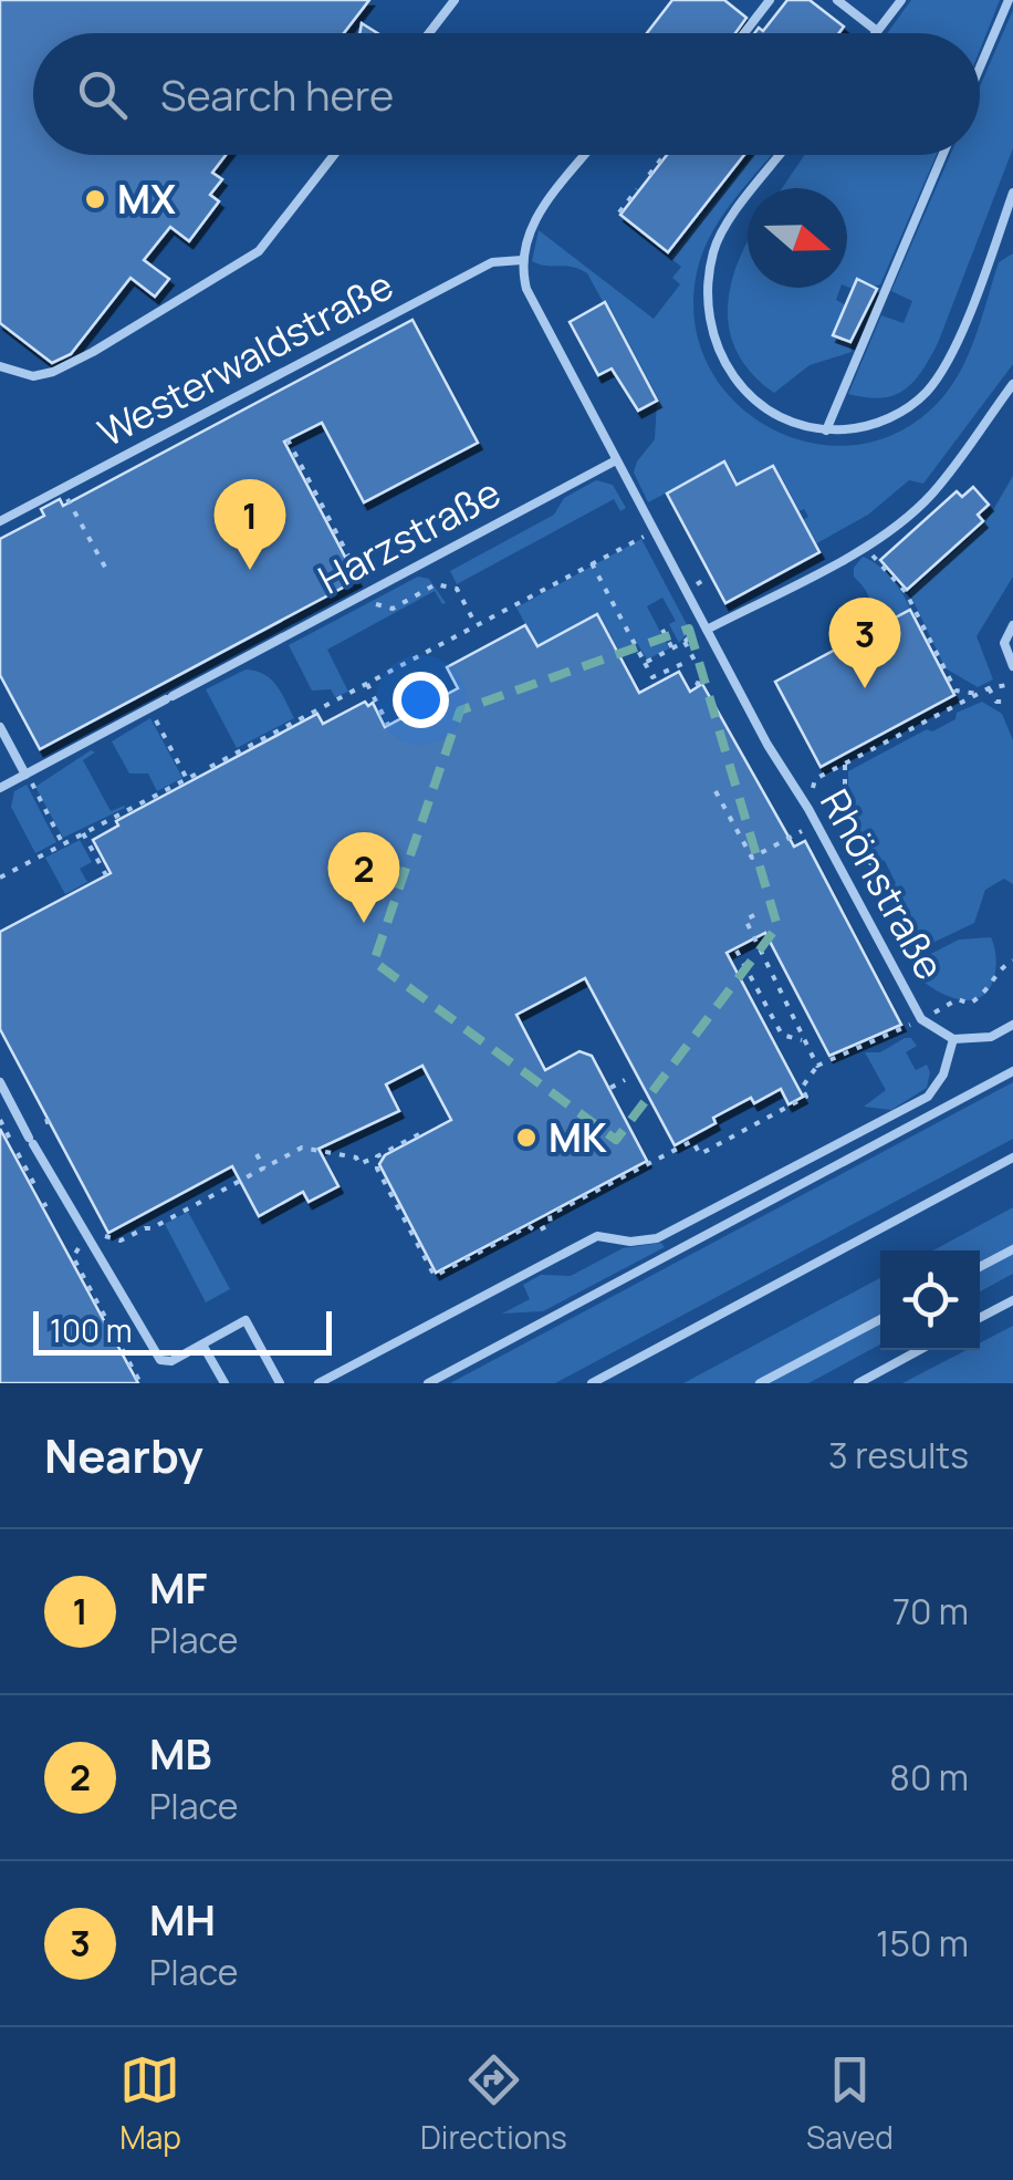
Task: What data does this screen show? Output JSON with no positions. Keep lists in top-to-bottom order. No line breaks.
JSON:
{"streets":{"lane":["Westerwaldstraße","Harzstraße","Rhönstraße"]},"crossings":[["Westerwaldstraße","Rhönstraße"],["Harzstraße","Rhönstraße"]],"places":["MX","MK"],"scale_bar":"100 m","north":"right","page":{"search":"Search here","pins":["1","3","2"],"scale":"100 m","heading":["Nearby","3 results"],"list":[{"mark":"1","name":"MF","note":"Place","value":"70 m"},{"mark":"2","name":"MB","note":"Place","value":"80 m"},{"mark":"3","name":"MH","note":"Place","value":"150 m"}],"nav":["Map","Directions","Saved"]}}
